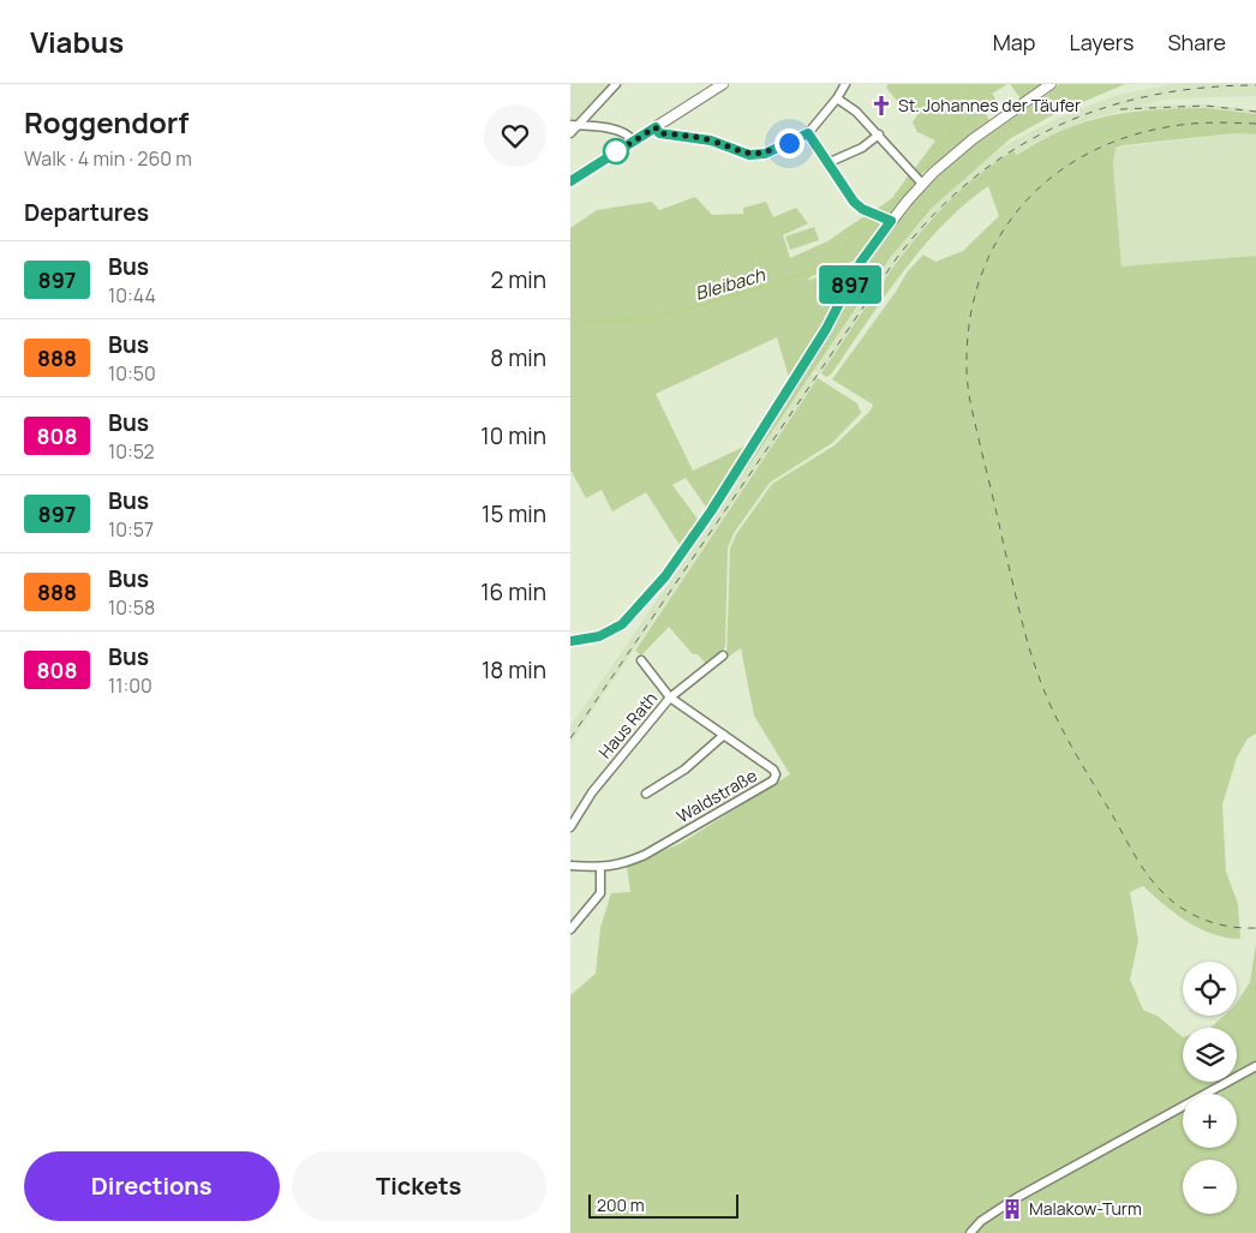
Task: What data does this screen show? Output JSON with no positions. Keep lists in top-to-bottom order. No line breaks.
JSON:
{"streets":{"street":["Haus Rath","Waldstraße"]},"crossings":[["Haus Rath","Waldstraße"]],"water":["Bleibach"],"places":{"church":["St. Johannes der Täufer"],"building":["Malakow-Turm"]},"lines":["bus line 897"],"scale_bar":"200 m","page":{"header":"Viabus","nav":["Map","Layers","Share"],"heading":[["Roggendorf","Walk · 4 min · 260 m"],"Departures"],"on_map":"897","list":[{"mark":"897","name":"Bus","note":"10:44","value":"2 min"},{"mark":"888","name":"Bus","note":"10:50","value":"8 min"},{"mark":"808","name":"Bus","note":"10:52","value":"10 min"},{"mark":"897","name":"Bus","note":"10:57","value":"15 min"},{"mark":"888","name":"Bus","note":"10:58","value":"16 min"},{"mark":"808","name":"Bus","note":"11:00","value":"18 min"}],"map_buttons":["+","−"],"buttons":["Directions","Tickets"],"scale":"200 m"}}
